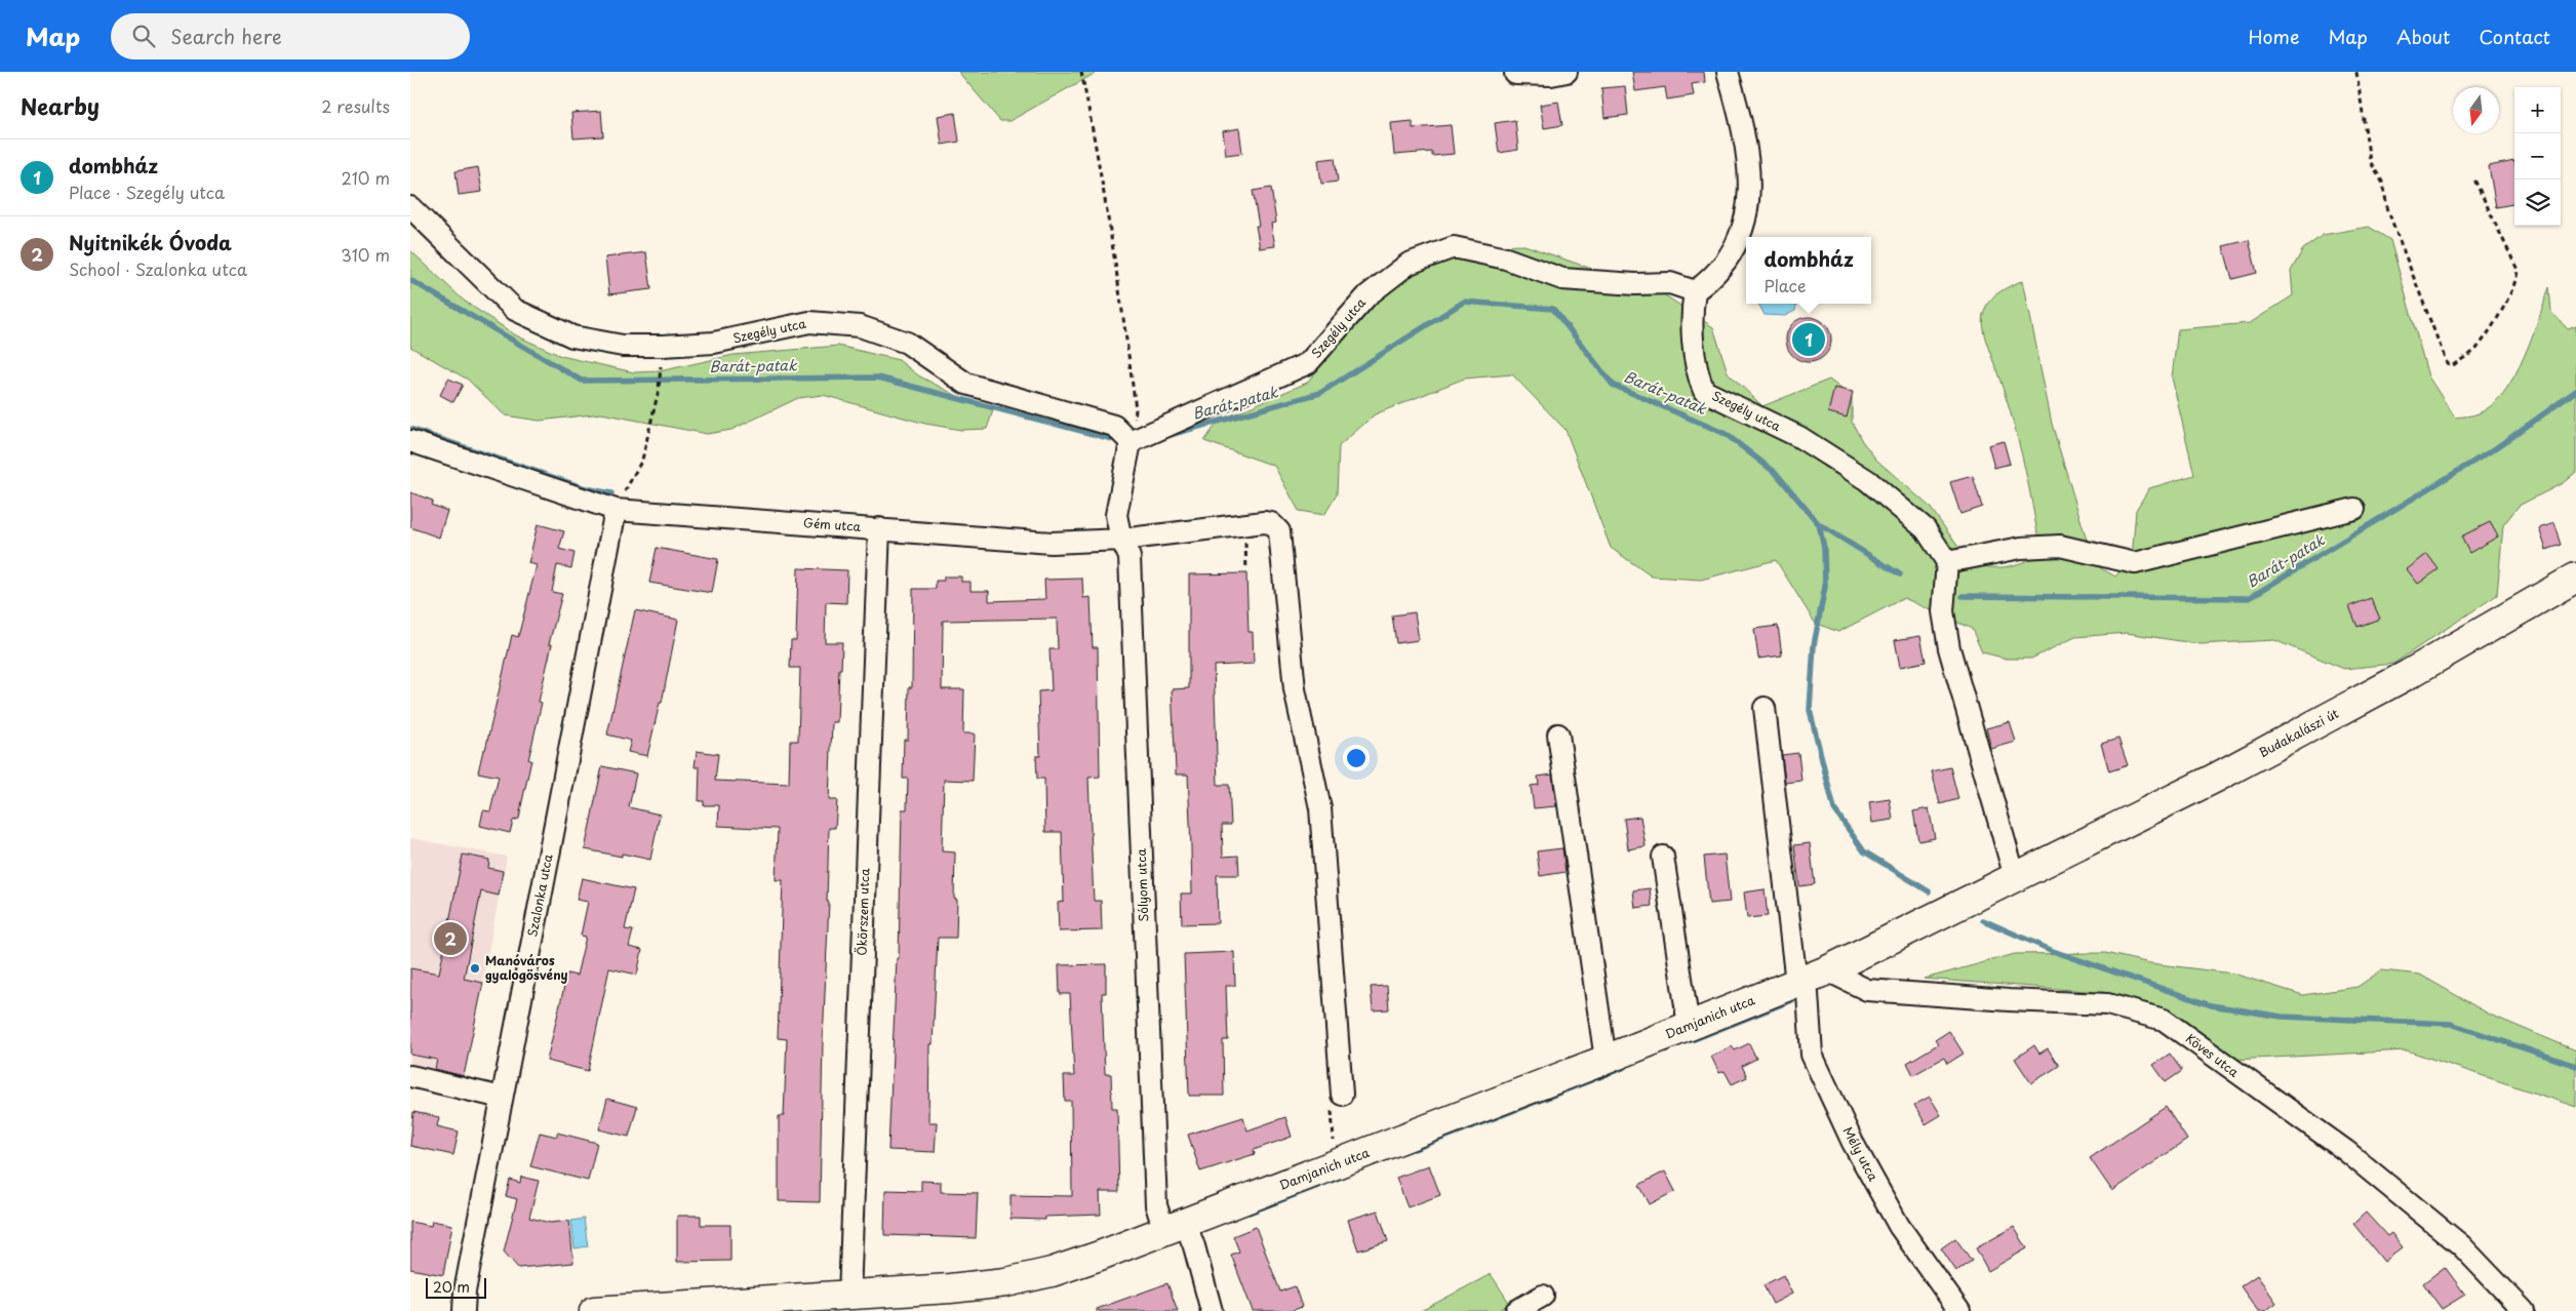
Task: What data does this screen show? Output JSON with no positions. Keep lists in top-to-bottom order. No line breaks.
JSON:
{"streets":{"main road":["Budakalászi út","Damjanich utca"],"street":["Szegély utca","Gém utca","Sólyom utca","Szalonka utca","Ökörszem utca","Köves utca","Mély utca"]},"crossings":[["Szegély utca","Sólyom utca"],["Gém utca","Sólyom utca"],["Gém utca","Szalonka utca"],["Gém utca","Ökörszem utca"],["Budakalászi út","Damjanich utca"],["Sólyom utca","Damjanich utca"],["Ökörszem utca","Damjanich utca"],["Damjanich utca","Köves utca"],["Damjanich utca","Mély utca"],["Köves utca","Mély utca"]],"water":["Barát-patak"],"places":["Manóváros gyalogösvény"],"scale_bar":"20 m","north":"bottom","page":{"header":"Map","search":"Search here","nav":["Home","Map","About","Contact"],"heading":["Nearby","2 results"],"map_buttons":["+","−"],"list":[{"mark":"1","name":"dombház","note":"Place · Szegély utca","value":"210 m"},{"mark":"2","name":"Nyitnikék Óvoda","note":"School · Szalonka utca","value":"310 m"}],"popup":["dombház","Place"],"pins":["1","2"],"scale":"20 m"}}
